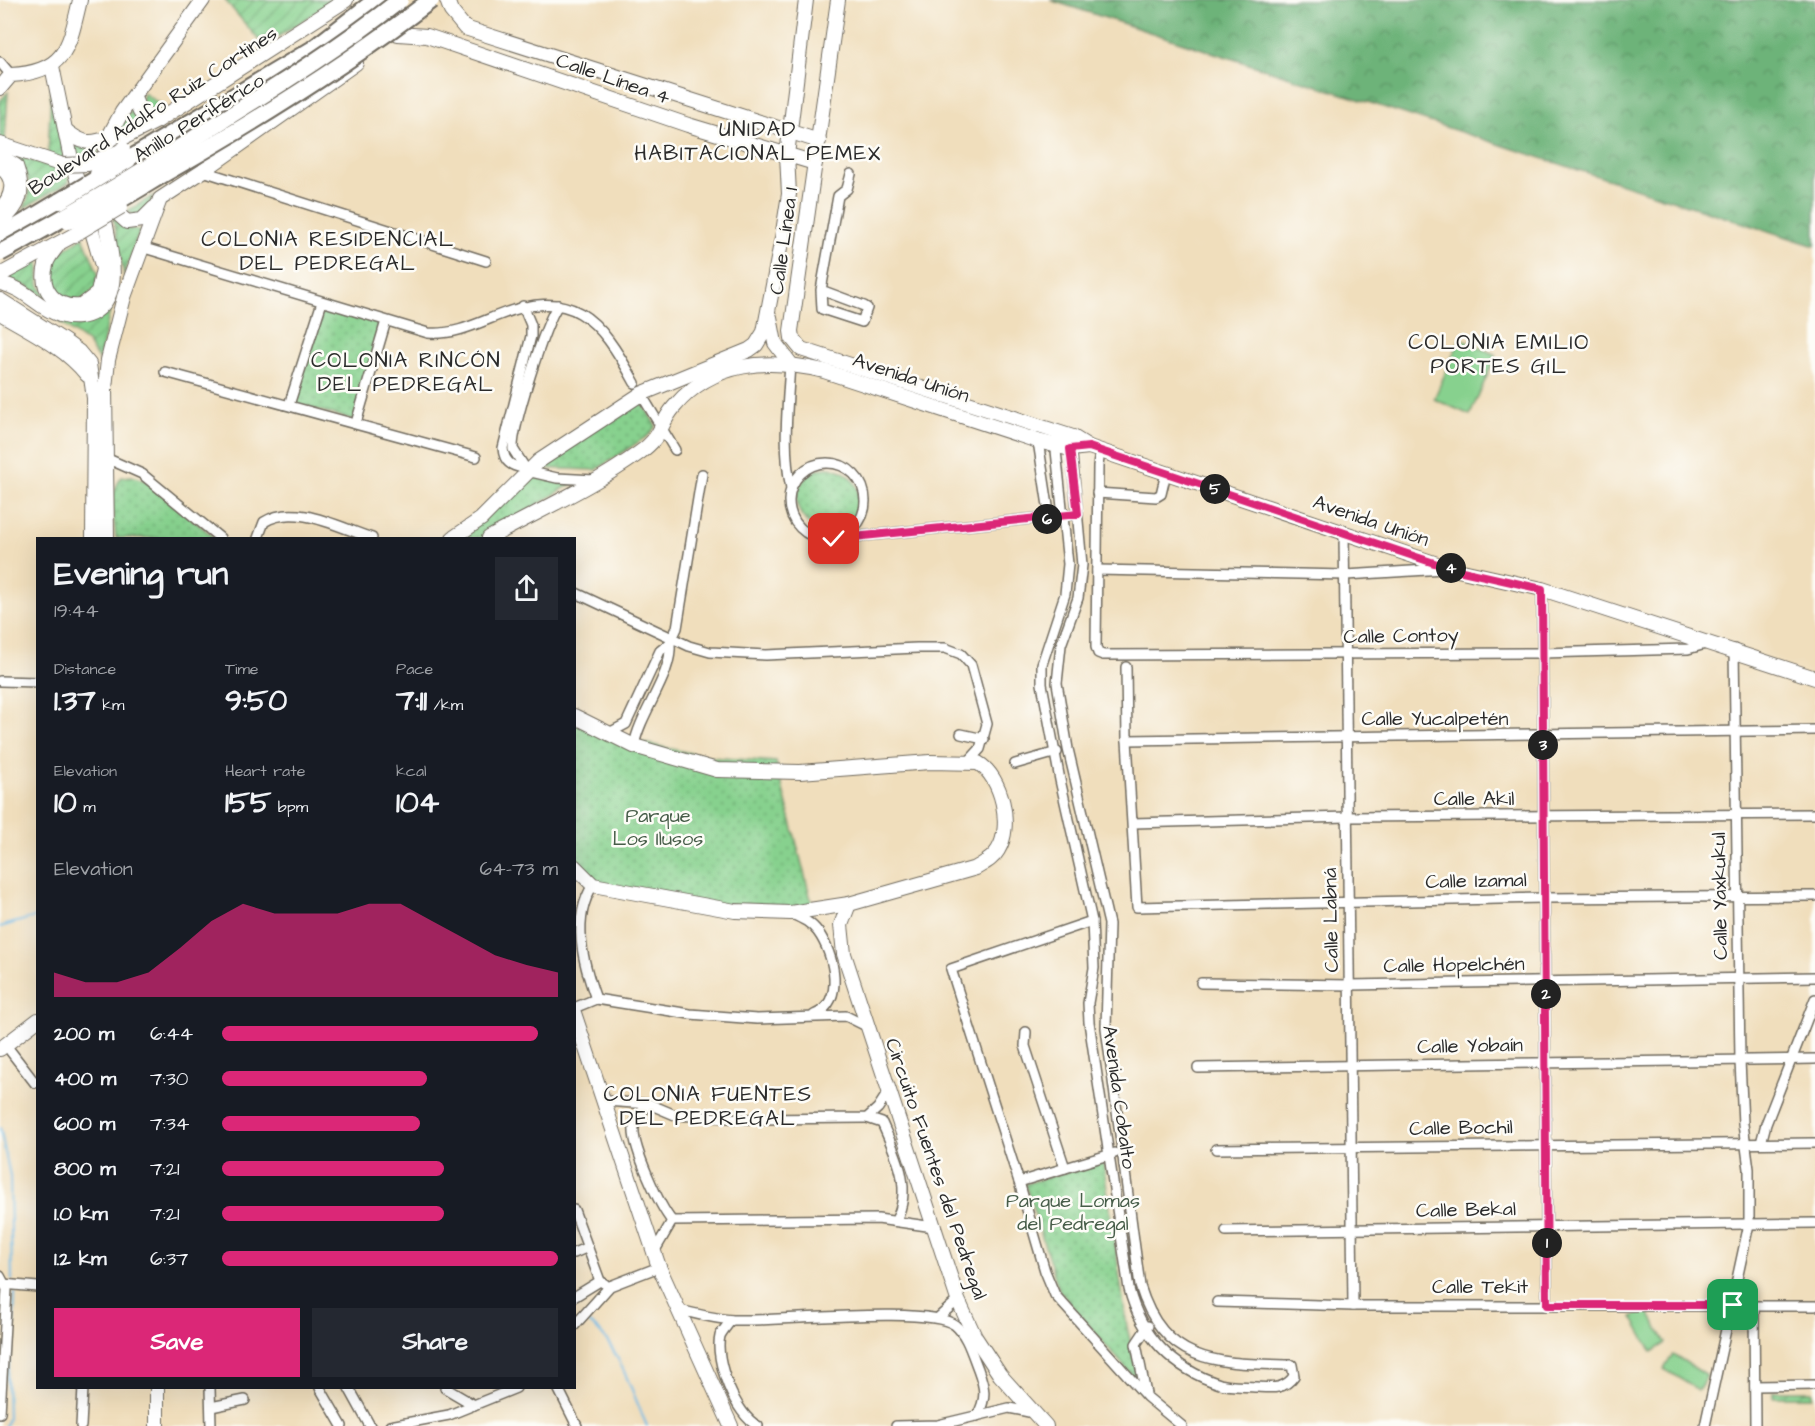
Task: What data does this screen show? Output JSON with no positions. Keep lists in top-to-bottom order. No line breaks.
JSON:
{"streets":{"highway":["Anillo Periférico"],"street":["Calle Línea 4","Boulevard Adolfo Ruiz Cortines","Calle Línea 1","Avenida Unión","Calle Contoy","Calle Yucalpetén","Calle Akil","Calle Izamal","Calle Yaxkukul","Calle Labná","Calle Hopelchén","Calle Yobaín","Avenida Cobalto","Calle Bochil","Circuito Fuentes del Pedregal","Calle Bekal","Calle Tekit"]},"crossings":[["Calle Línea 4","Calle Línea 1"],["Boulevard Adolfo Ruiz Cortines","Anillo Periférico"],["Calle Línea 1","Avenida Unión"],["Avenida Unión","Calle Contoy"],["Avenida Unión","Calle Yaxkukul"],["Avenida Unión","Calle Labná"],["Avenida Unión","Avenida Cobalto"],["Calle Contoy","Calle Labná"],["Calle Yucalpetén","Calle Yaxkukul"],["Calle Yucalpetén","Calle Labná"],["Calle Akil","Calle Izamal"],["Calle Akil","Calle Yaxkukul"],["Calle Akil","Calle Labná"],["Calle Izamal","Calle Yaxkukul"],["Calle Izamal","Calle Labná"],["Calle Yaxkukul","Calle Hopelchén"],["Calle Yaxkukul","Calle Yobaín"],["Calle Yaxkukul","Calle Bochil"],["Calle Yaxkukul","Calle Bekal"],["Calle Yaxkukul","Calle Tekit"],["Calle Labná","Calle Hopelchén"],["Calle Labná","Calle Yobaín"],["Calle Labná","Calle Bochil"],["Calle Labná","Calle Bekal"],["Calle Labná","Calle Tekit"]],"districts":["UNIDAD HABITACIONAL PEMEX","COLONIA RESIDENCIAL DEL PEDREGAL","COLONIA EMILIO PORTES GIL","COLONIA RINCÓN DEL PEDREGAL","COLONIA FUENTES DEL PEDREGAL"],"parks":["Parque Los Ilusos","Parque Lomas del Pedregal"],"page":{"pins":["5","6","4","3","2","1"],"heading":["Evening run","19:44"],"stats":[["Distance","1.37 km"],["Time","9:50"],["Pace","7:11 /km"],["Elevation","10 m"],["Heart rate","155 bpm"],["kcal","104"]],"chart":["Elevation","64–73 m"],"list":[{"name":"200 m","note":"6:44"},{"name":"400 m","note":"7:30"},{"name":"600 m","note":"7:34"},{"name":"800 m","note":"7:21"},{"name":"1.0 km","note":"7:21"},{"name":"1.2 km","note":"6:37"}],"buttons":["Save","Share"]}}
